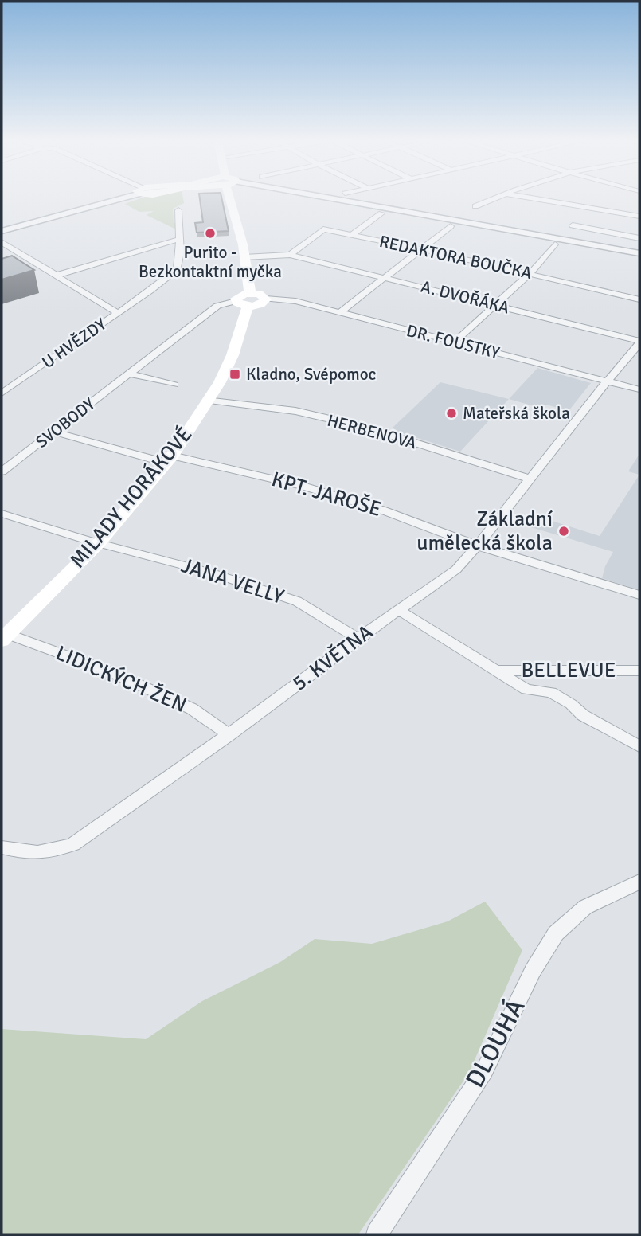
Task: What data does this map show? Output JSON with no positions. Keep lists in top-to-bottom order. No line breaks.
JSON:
{"streets":{"main road":["MILADY HORÁKOVÉ"],"street":["REDAKTORA BOUČKA","A. DVOŘÁKA","DR. FOUSTKY","U HVĚZDY","SVOBODY","HERBENOVA","KPT. JAROŠE","JANA VELLY","5. KVĚTNA","BELLEVUE","LIDICKÝCH ŽEN","DLOUHÁ"]},"crossings":[["REDAKTORA BOUČKA","A. DVOŘÁKA"],["A. DVOŘÁKA","5. KVĚTNA"],["DR. FOUSTKY","5. KVĚTNA"],["SVOBODY","KPT. JAROŠE"],["SVOBODY","MILADY HORÁKOVÉ"],["HERBENOVA","MILADY HORÁKOVÉ"],["HERBENOVA","5. KVĚTNA"],["KPT. JAROŠE","MILADY HORÁKOVÉ"],["KPT. JAROŠE","5. KVĚTNA"],["MILADY HORÁKOVÉ","JANA VELLY"],["MILADY HORÁKOVÉ","LIDICKÝCH ŽEN"],["JANA VELLY","5. KVĚTNA"],["5. KVĚTNA","BELLEVUE"],["5. KVĚTNA","LIDICKÝCH ŽEN"]],"places":{"other":["Purito - Bezkontaktní myčka","Mateřská škola","Základní umělecká škola"],"transit":["Kladno, Svépomoc"]}}
